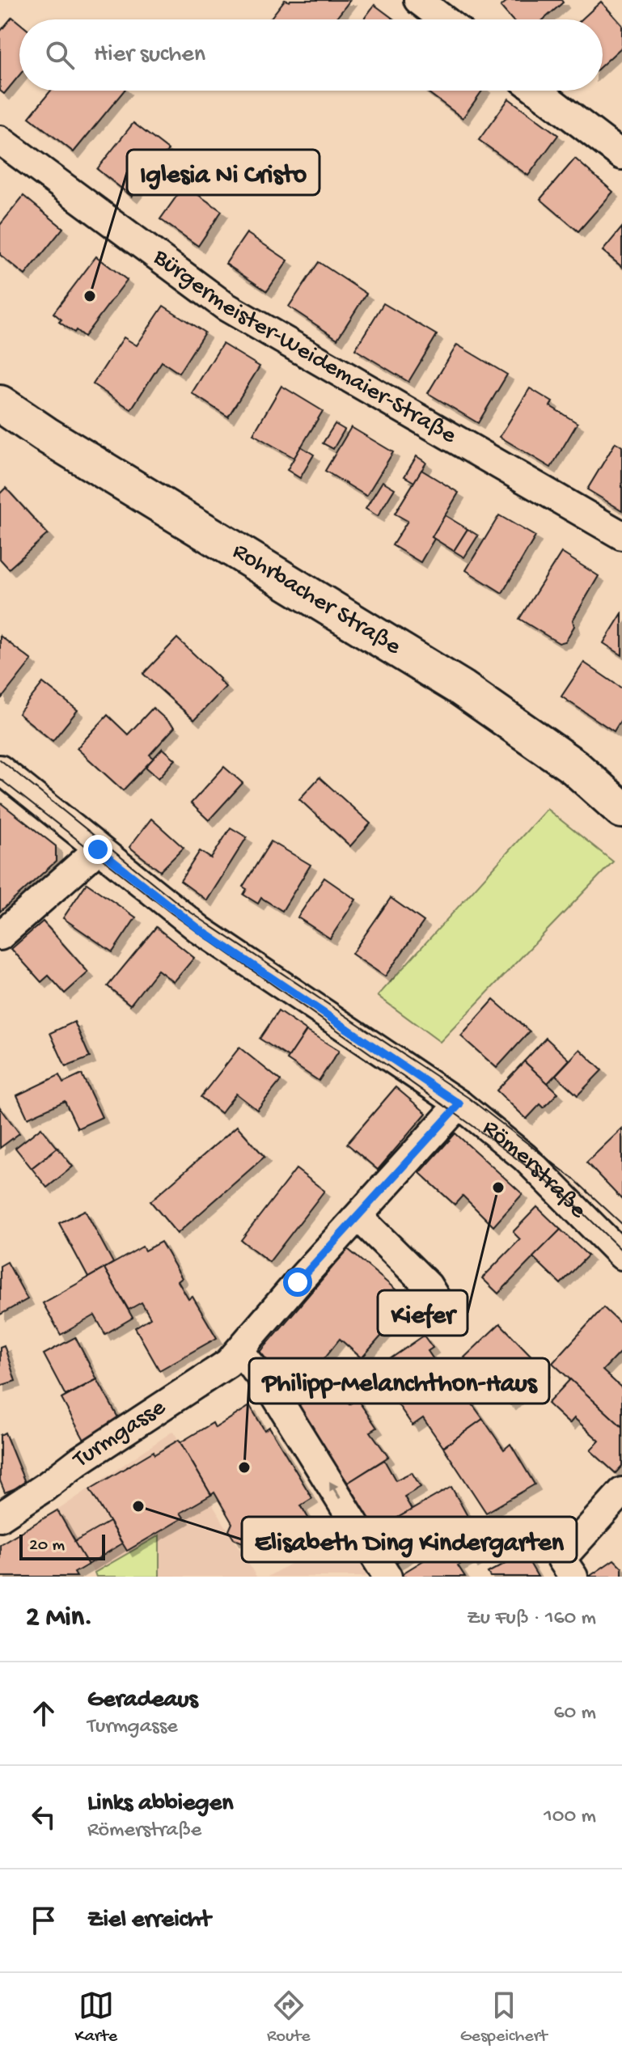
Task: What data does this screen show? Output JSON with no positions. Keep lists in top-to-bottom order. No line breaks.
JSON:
{"streets":{"main road":["Rohrbacher Straße"],"street":["Bürgermeister-Weidemaier-Straße","Römerstraße","Turmgasse"]},"crossings":[["Römerstraße","Turmgasse"]],"places":["Iglesia Ni Cristo","Kiefer","Philipp-Melanchthon-Haus","Elisabeth Ding Kindergarten"],"scale_bar":"20 m","page":{"search":"Hier suchen","scale":"20 m","heading":["2 Min.","Zu Fuß · 160 m"],"list":[["Geradeaus","Turmgasse","60 m"],["Links abbiegen","Römerstraße","100 m"],"Ziel erreicht"],"nav":["Karte","Route","Gespeichert"]}}
